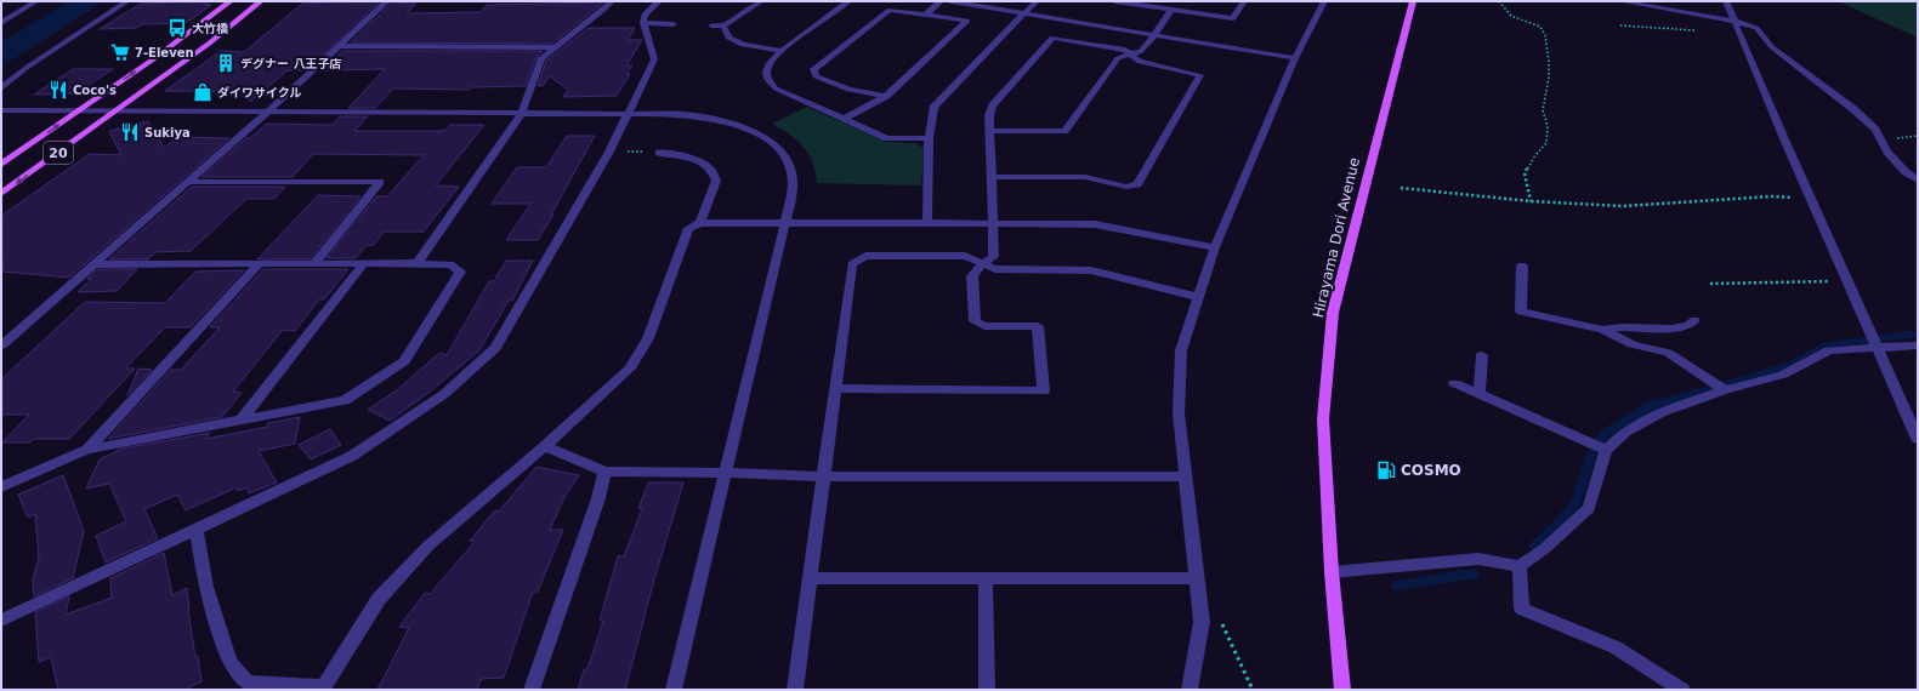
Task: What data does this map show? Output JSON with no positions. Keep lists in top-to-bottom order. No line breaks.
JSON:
{"streets":{"main road":["20","Hirayama Dori Avenue"]},"places":{"bus stop":["大竹橋"],"supermarket":["7-Eleven"],"building":["デグナー 八王子店"],"restaurant":["Coco's","Sukiya"],"shop":["ダイワサイクル"],"fuel station":["COSMO"]}}
